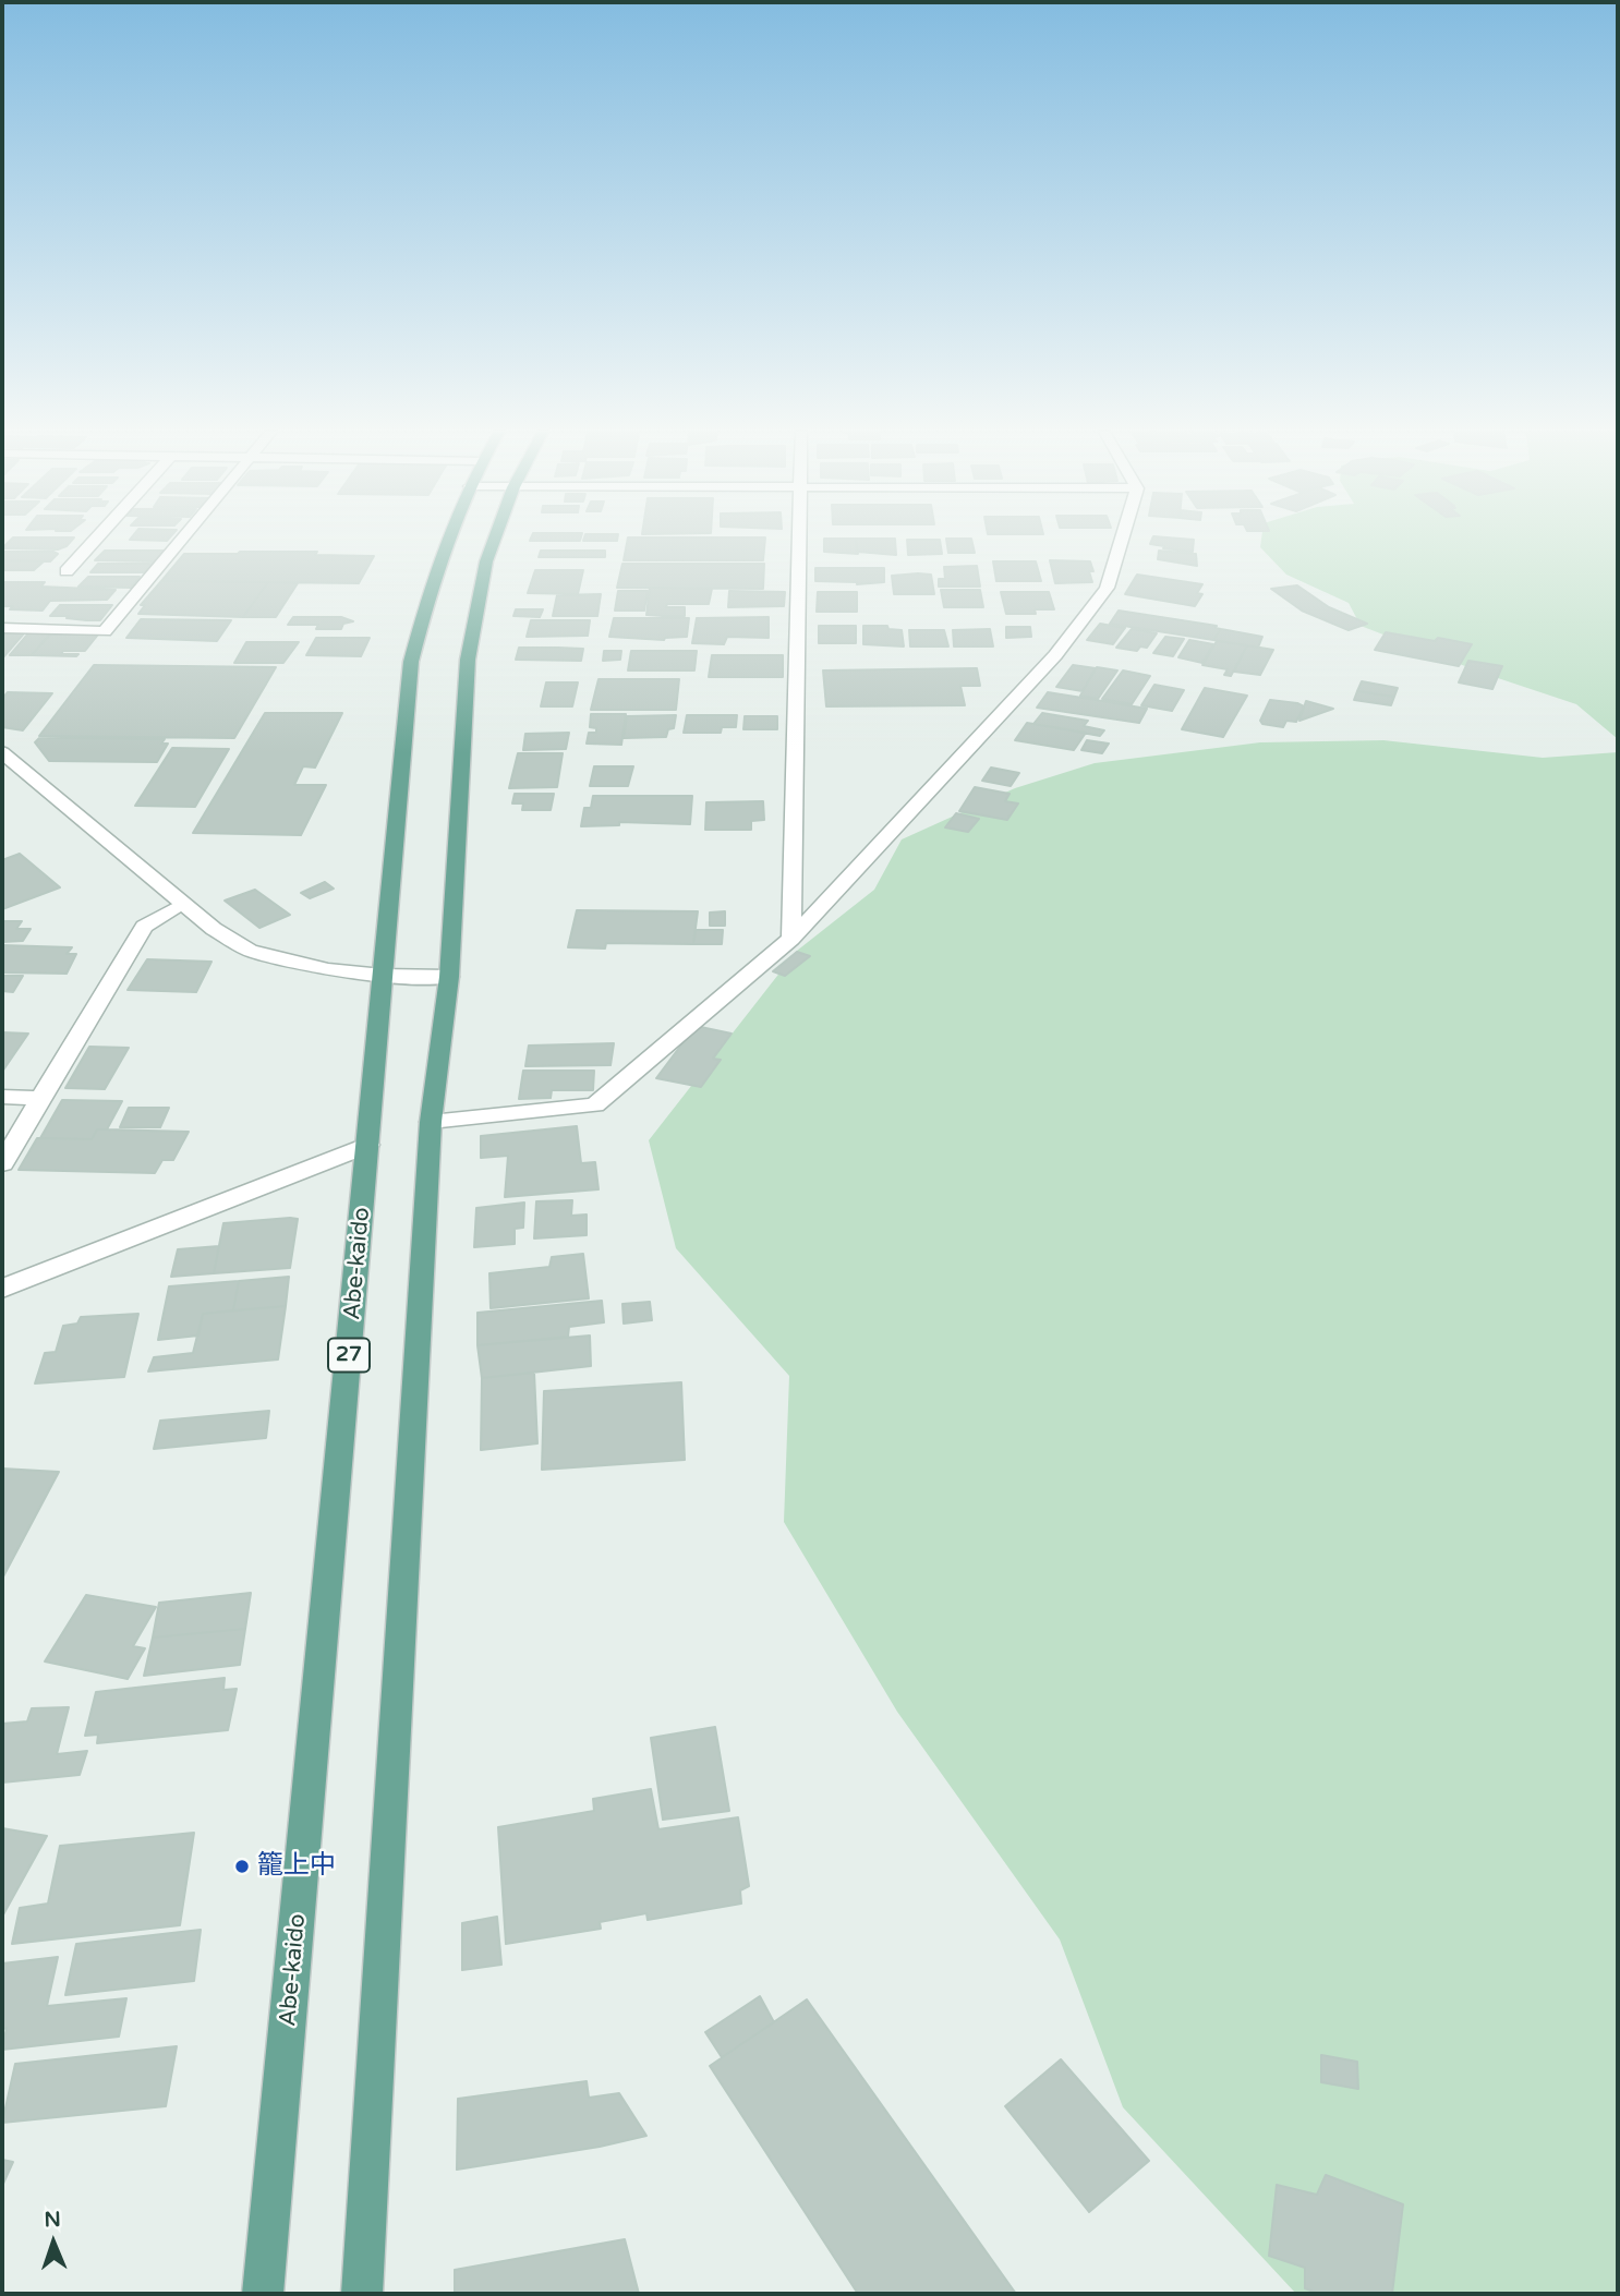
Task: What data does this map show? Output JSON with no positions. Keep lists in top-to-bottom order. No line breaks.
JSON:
{"streets":{"main road":["Abe-kaido","27"]},"places":["籠上中"],"north":"top"}
